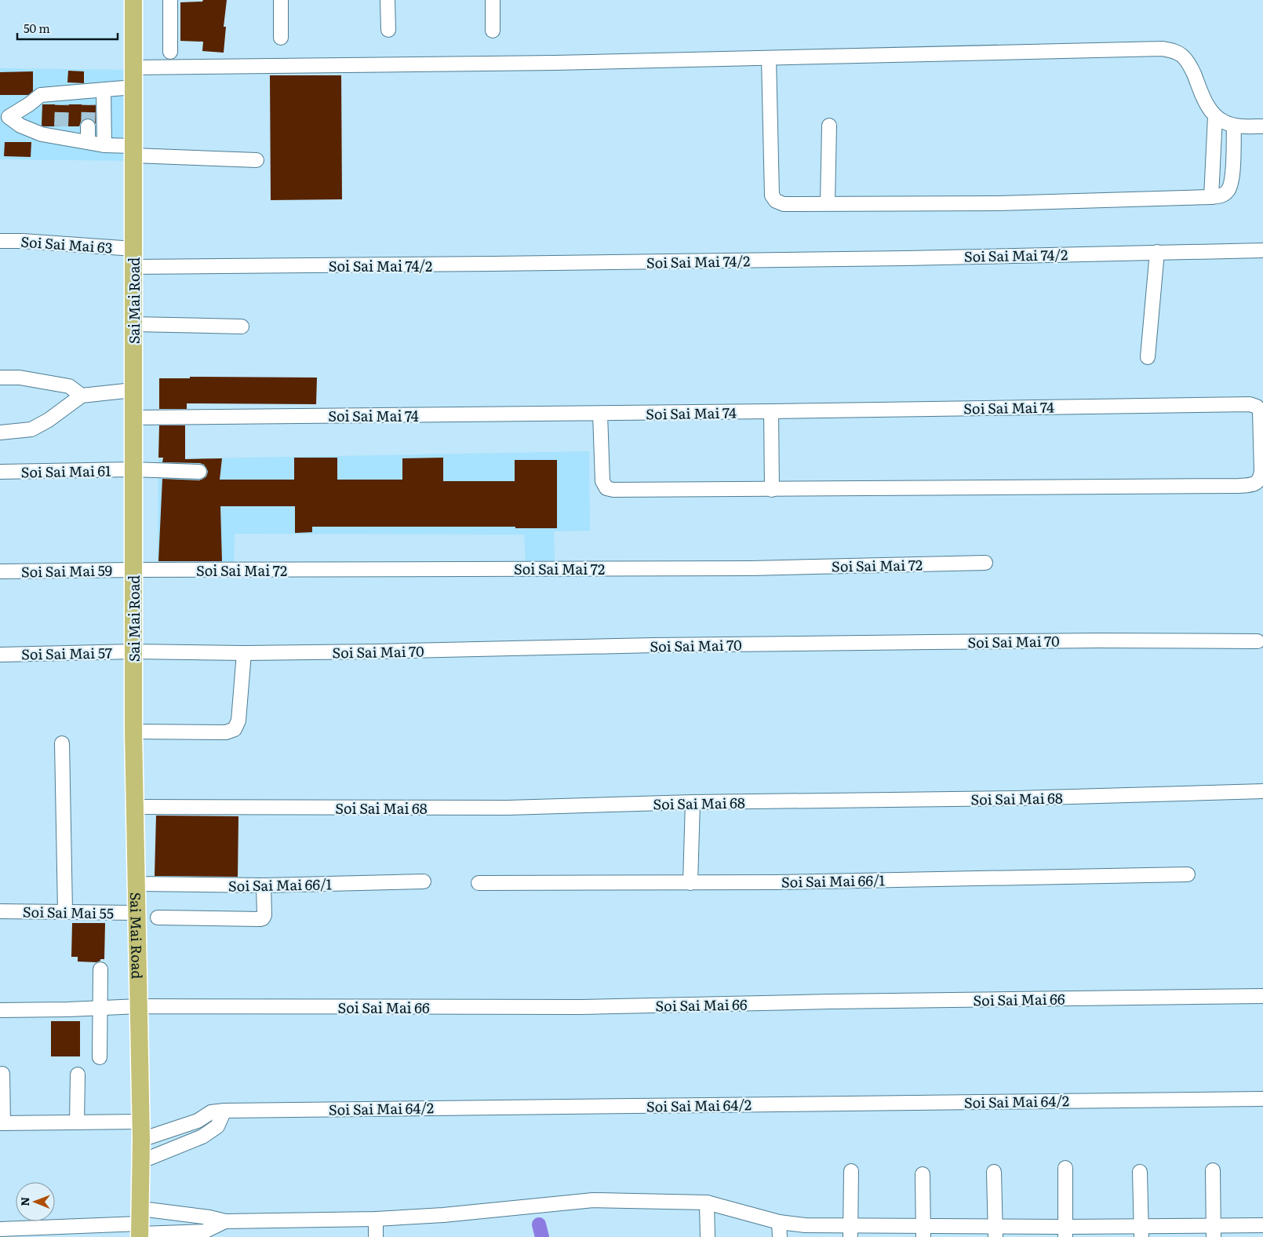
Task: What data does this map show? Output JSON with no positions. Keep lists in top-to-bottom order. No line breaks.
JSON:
{"streets":{"main road":["Sai Mai Road"],"street":["Soi Sai Mai 63","Soi Sai Mai 74/2","Soi Sai Mai 74","Soi Sai Mai 61","Soi Sai Mai 72","Soi Sai Mai 59","Soi Sai Mai 70","Soi Sai Mai 57","Soi Sai Mai 68","Soi Sai Mai 66/1","Soi Sai Mai 55","Soi Sai Mai 66","Soi Sai Mai 64/2"]},"crossings":[["Soi Sai Mai 63","Sai Mai Road"],["Soi Sai Mai 74/2","Sai Mai Road"],["Sai Mai Road","Soi Sai Mai 74"],["Sai Mai Road","Soi Sai Mai 61"],["Sai Mai Road","Soi Sai Mai 72"],["Sai Mai Road","Soi Sai Mai 59"],["Sai Mai Road","Soi Sai Mai 70"],["Sai Mai Road","Soi Sai Mai 57"],["Sai Mai Road","Soi Sai Mai 68"],["Sai Mai Road","Soi Sai Mai 66/1"],["Sai Mai Road","Soi Sai Mai 55"],["Sai Mai Road","Soi Sai Mai 66"],["Sai Mai Road","Soi Sai Mai 64/2"],["Soi Sai Mai 72","Soi Sai Mai 59"],["Soi Sai Mai 70","Soi Sai Mai 57"]],"scale_bar":"50 m","north":"left"}
